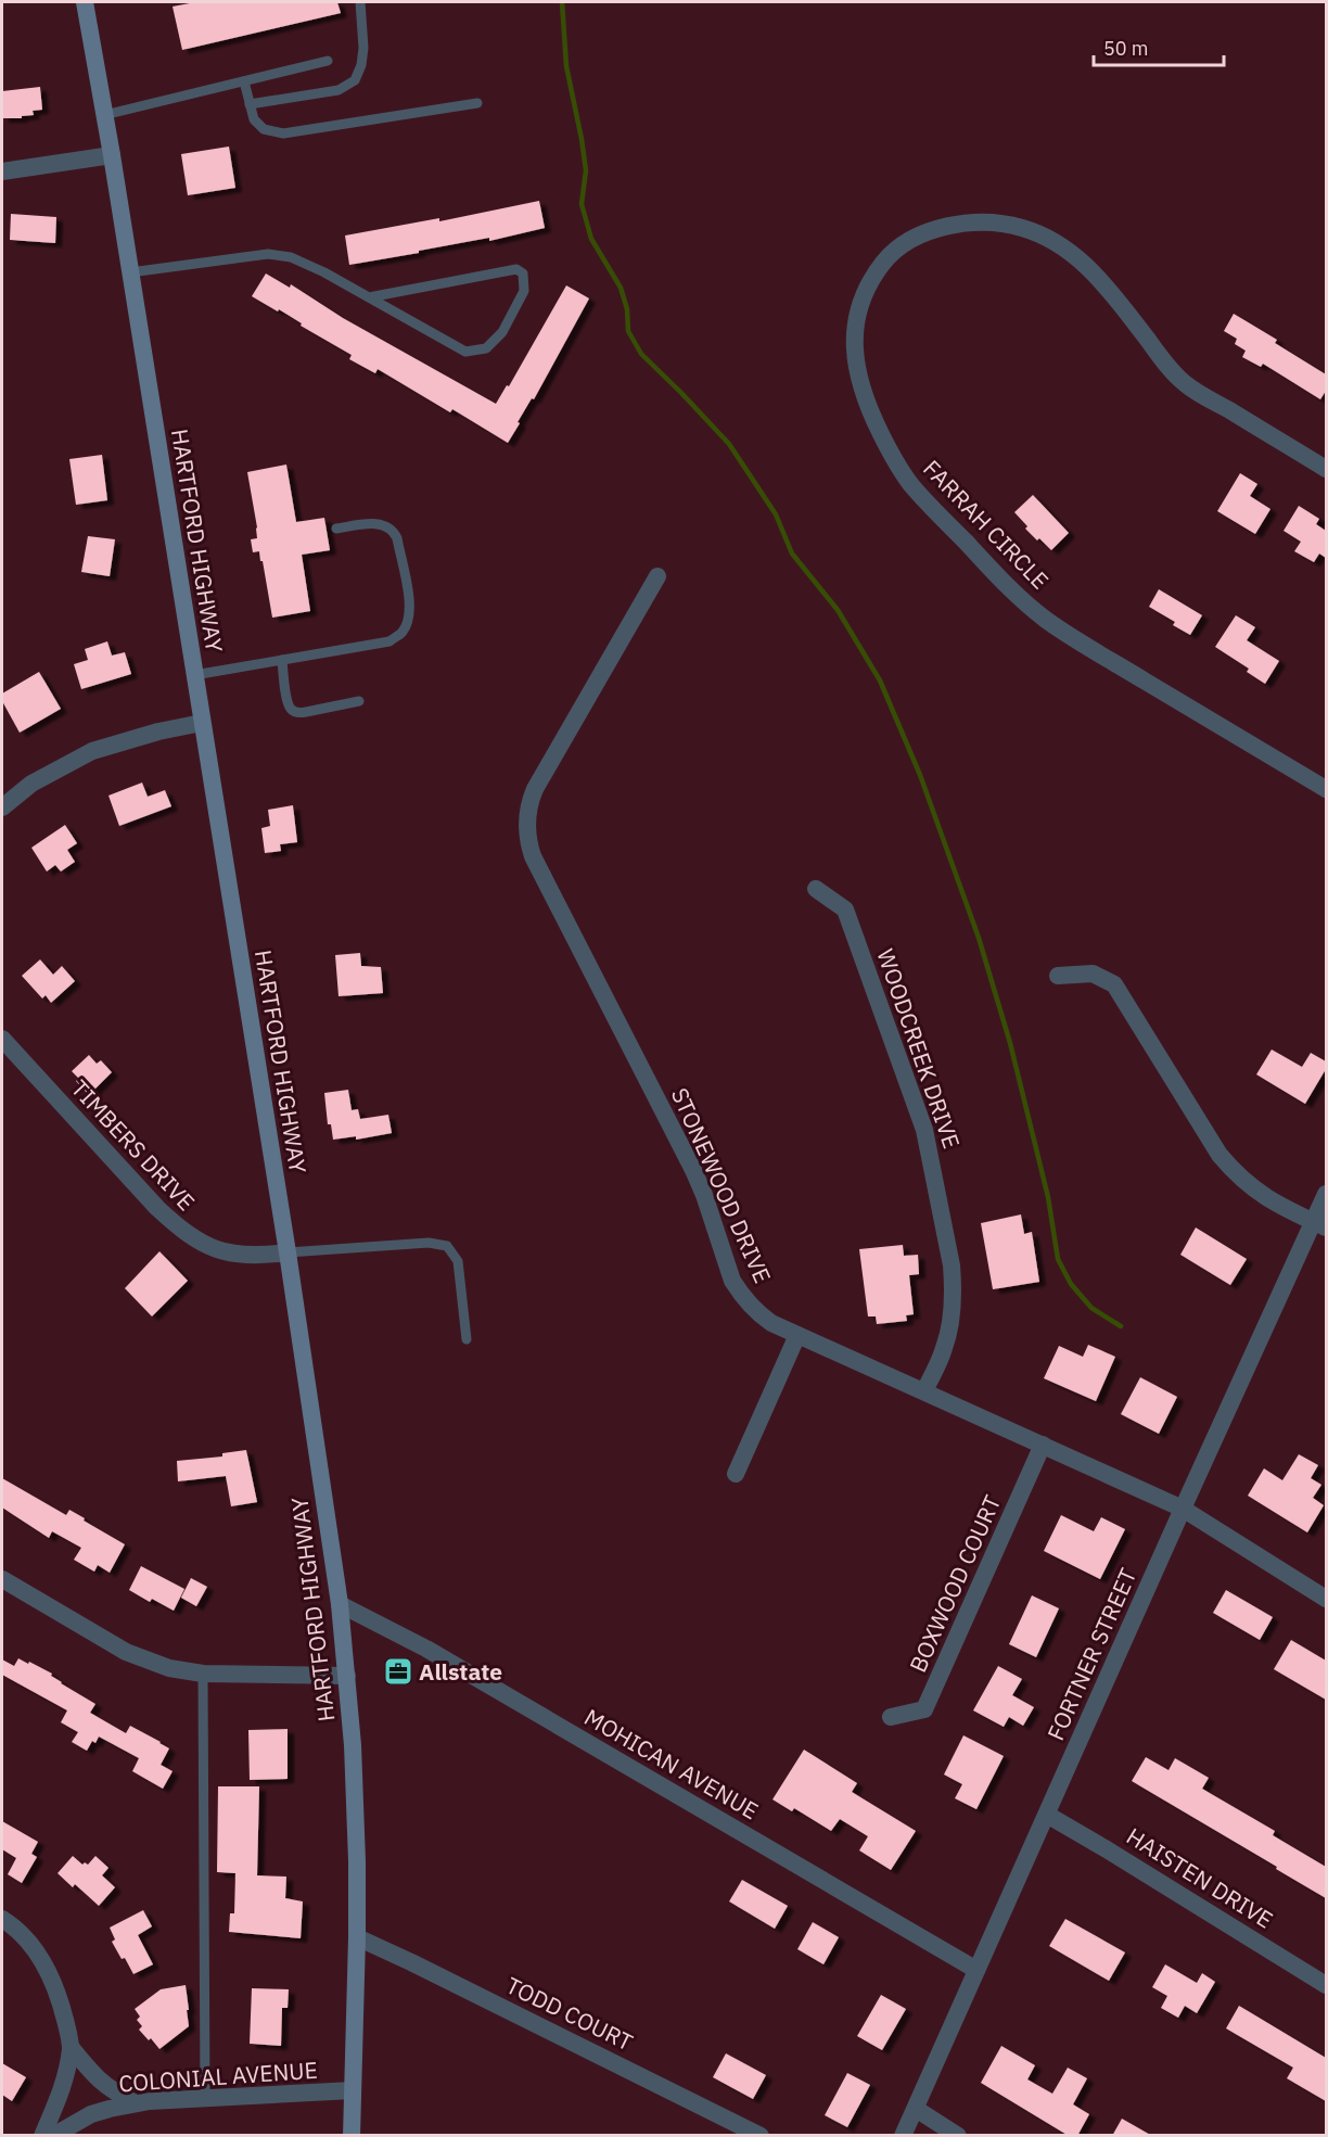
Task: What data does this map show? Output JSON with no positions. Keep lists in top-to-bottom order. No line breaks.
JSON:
{"streets":{"main road":["HARTFORD HIGHWAY"],"street":["FARRAH CIRCLE","WOODCREEK DRIVE","TIMBERS DRIVE","STONEWOOD DRIVE","BOXWOOD COURT","FORTNER STREET","MOHICAN AVENUE","HAISTEN DRIVE","TODD COURT","COLONIAL AVENUE"]},"crossings":[["HARTFORD HIGHWAY","TIMBERS DRIVE"],["HARTFORD HIGHWAY","MOHICAN AVENUE"],["HARTFORD HIGHWAY","TODD COURT"],["HARTFORD HIGHWAY","COLONIAL AVENUE"],["WOODCREEK DRIVE","STONEWOOD DRIVE"],["STONEWOOD DRIVE","BOXWOOD COURT"],["STONEWOOD DRIVE","FORTNER STREET"],["FORTNER STREET","MOHICAN AVENUE"],["FORTNER STREET","HAISTEN DRIVE"]],"places":{"office":["Allstate"]},"scale_bar":"50 m"}
